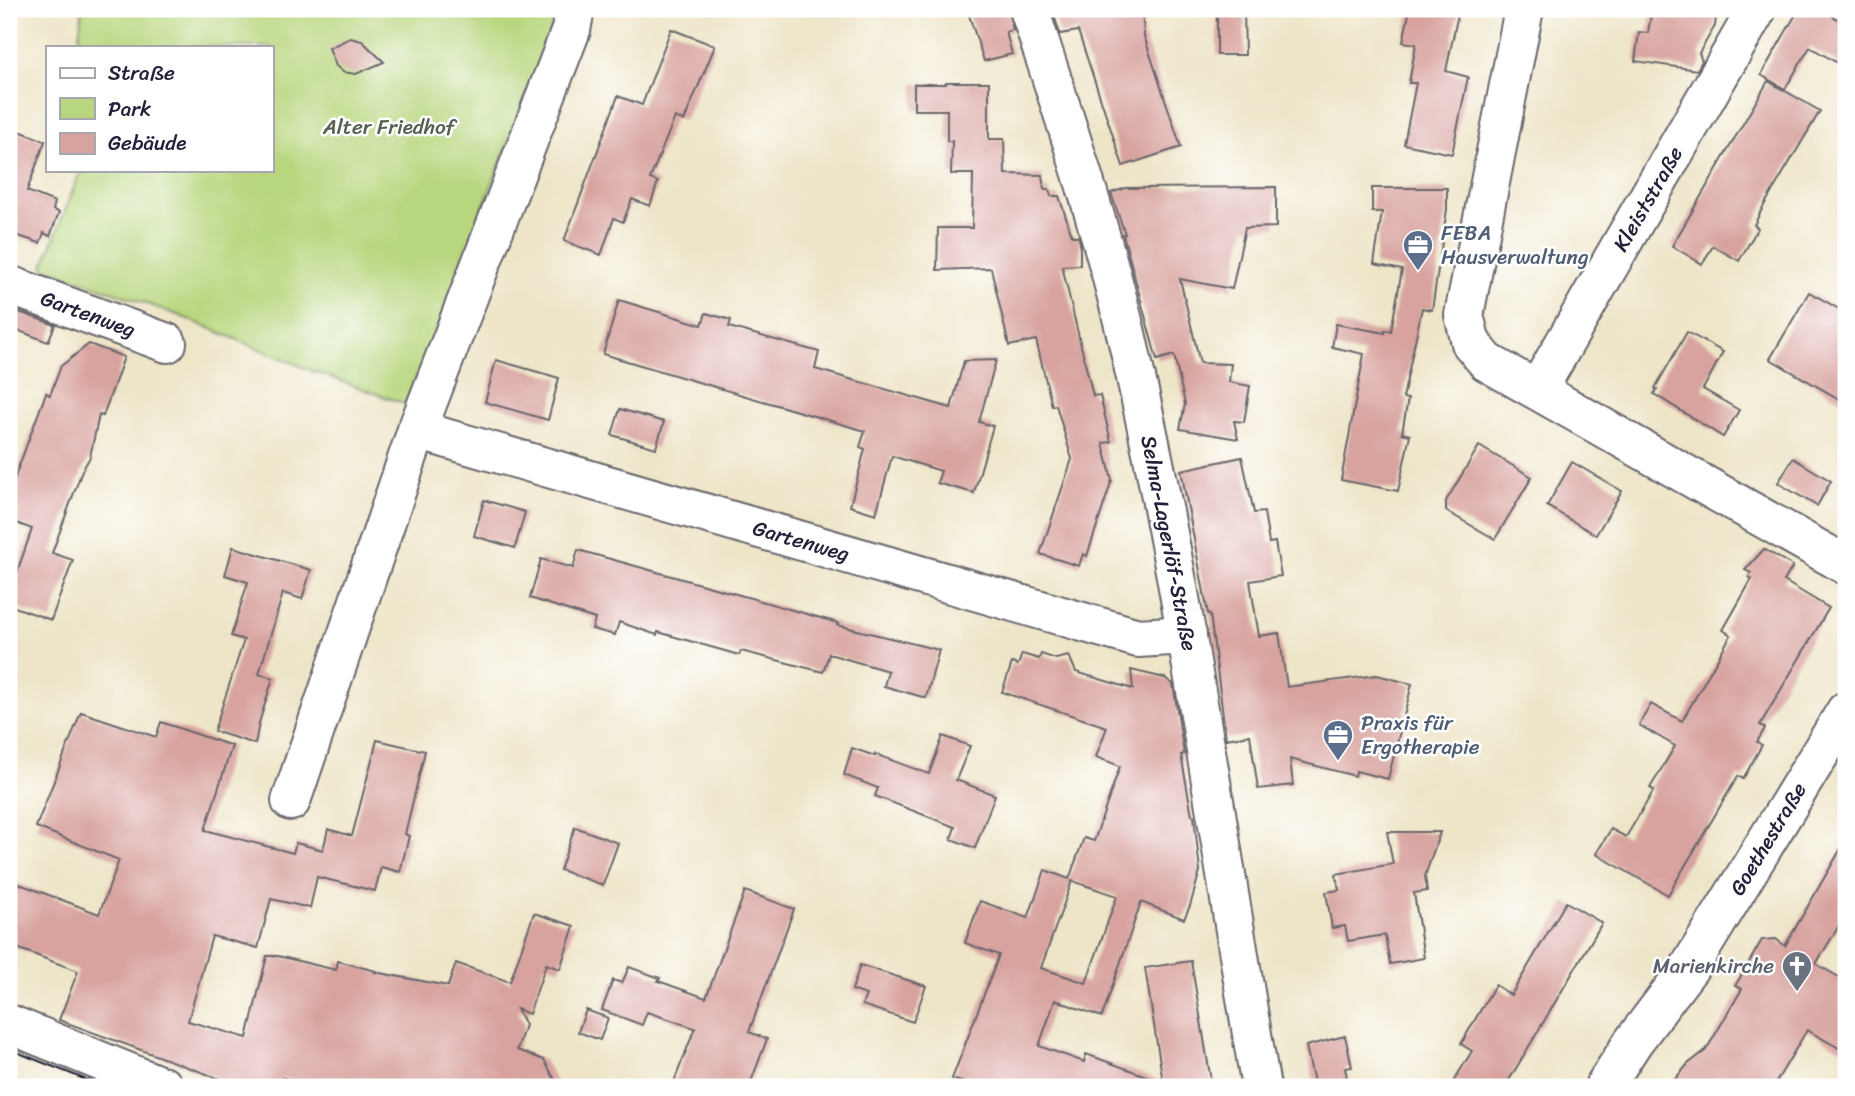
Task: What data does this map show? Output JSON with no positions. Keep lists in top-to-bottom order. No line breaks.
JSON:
{"streets":{"street":["Kleiststraße","Gartenweg","Selma-Lagerlöf-Straße","Goethestraße"]},"crossings":[["Gartenweg","Selma-Lagerlöf-Straße"]],"parks":["Alter Friedhof"],"places":{"office":["FEBA Hausverwaltung","Praxis für Ergotherapie"],"church":["Marienkirche"]},"legend":["Straße","Park","Gebäude"]}
